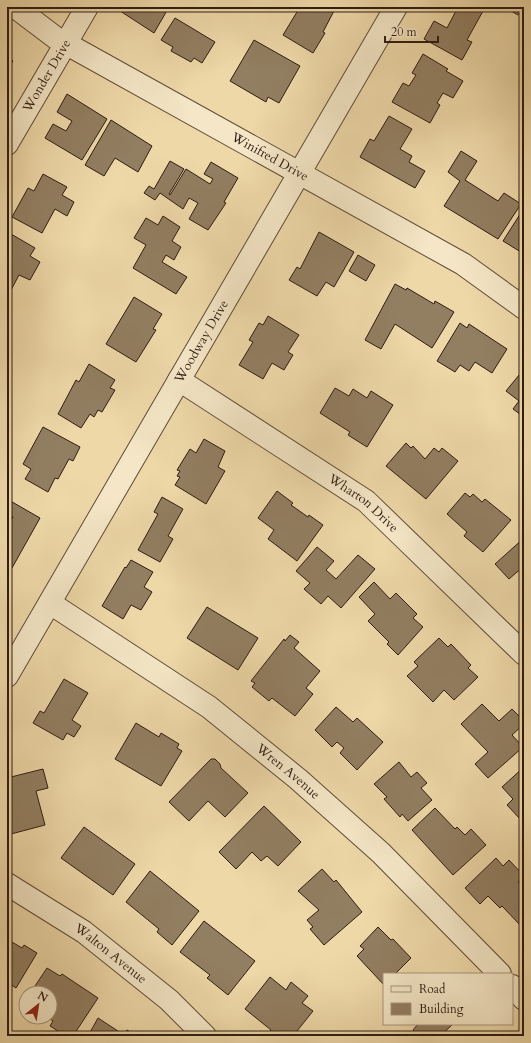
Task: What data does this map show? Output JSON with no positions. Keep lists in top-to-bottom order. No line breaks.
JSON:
{"streets":{"street":["Wonder Drive","Winifred Drive","Woodway Drive","Wharton Drive","Wren Avenue","Walton Avenue"]},"crossings":[["Wonder Drive","Winifred Drive"],["Winifred Drive","Woodway Drive"],["Woodway Drive","Wharton Drive"],["Woodway Drive","Wren Avenue"]],"legend":["Road","Building"],"scale_bar":"20 m","north":"top right"}
